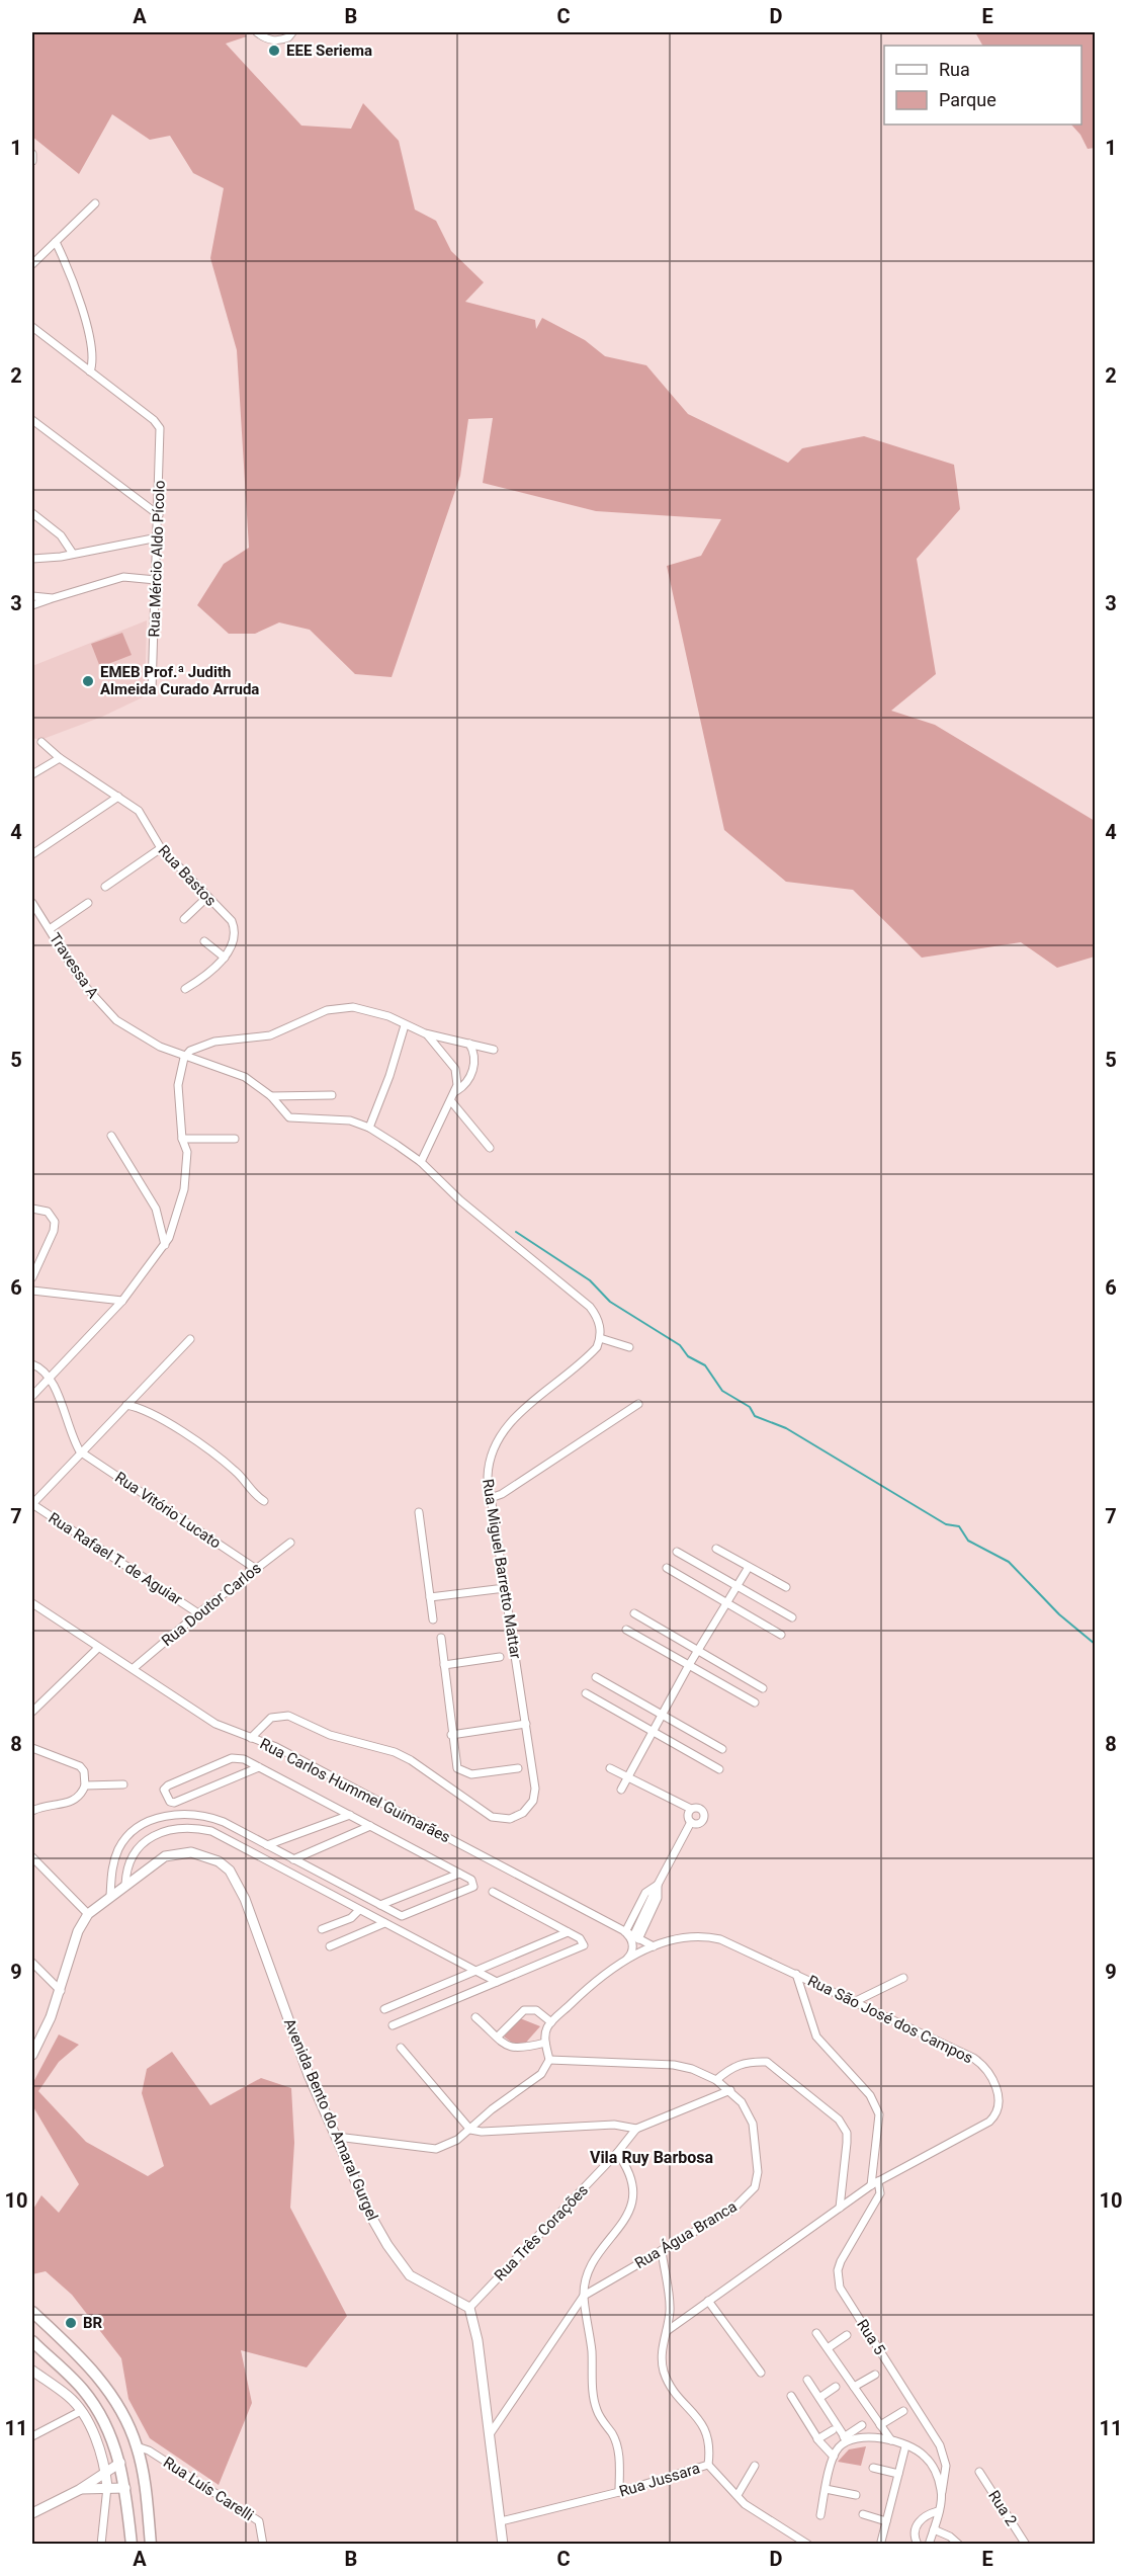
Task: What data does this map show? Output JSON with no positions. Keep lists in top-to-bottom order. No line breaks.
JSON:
{"streets":{"street":["Rua Mércio Aldo Pícolo","Rua Bastos","Travessa A","Rua Vitório Lucato","Rua Rafael T. de Aguiar","Rua Miguel Barretto Mattar","Rua Doutor Carlos","Rua Carlos Hummel Guimarães","Rua São José dos Campos","Avenida Bento do Amaral Gurgel","Rua Três Corações","Rua Água Branca","Rua 5","Rua Jussara","Rua Luís Carelli","Rua 2"]},"crossings":[["Travessa A","Rua Miguel Barretto Mattar"],["Rua Vitório Lucato","Rua Doutor Carlos"],["Rua Rafael T. de Aguiar","Rua Doutor Carlos"],["Rua Miguel Barretto Mattar","Rua Carlos Hummel Guimarães"],["Rua Doutor Carlos","Rua Carlos Hummel Guimarães"],["Rua Carlos Hummel Guimarães","Rua São José dos Campos"],["Rua São José dos Campos","Rua 5"],["Rua São José dos Campos","Rua Jussara"],["Avenida Bento do Amaral Gurgel","Rua Três Corações"],["Rua Água Branca","Rua Jussara"]],"districts":["Vila Ruy Barbosa"],"places":["EEE Seriema","EMEB Prof.ª Judith Almeida Curado Arruda","BR"],"legend":["Rua","Parque"],"grid":{"columns":["A","B","C","D","E"],"rows":["1","2","3","4","5","6","7","8","9","10","11"]}}
